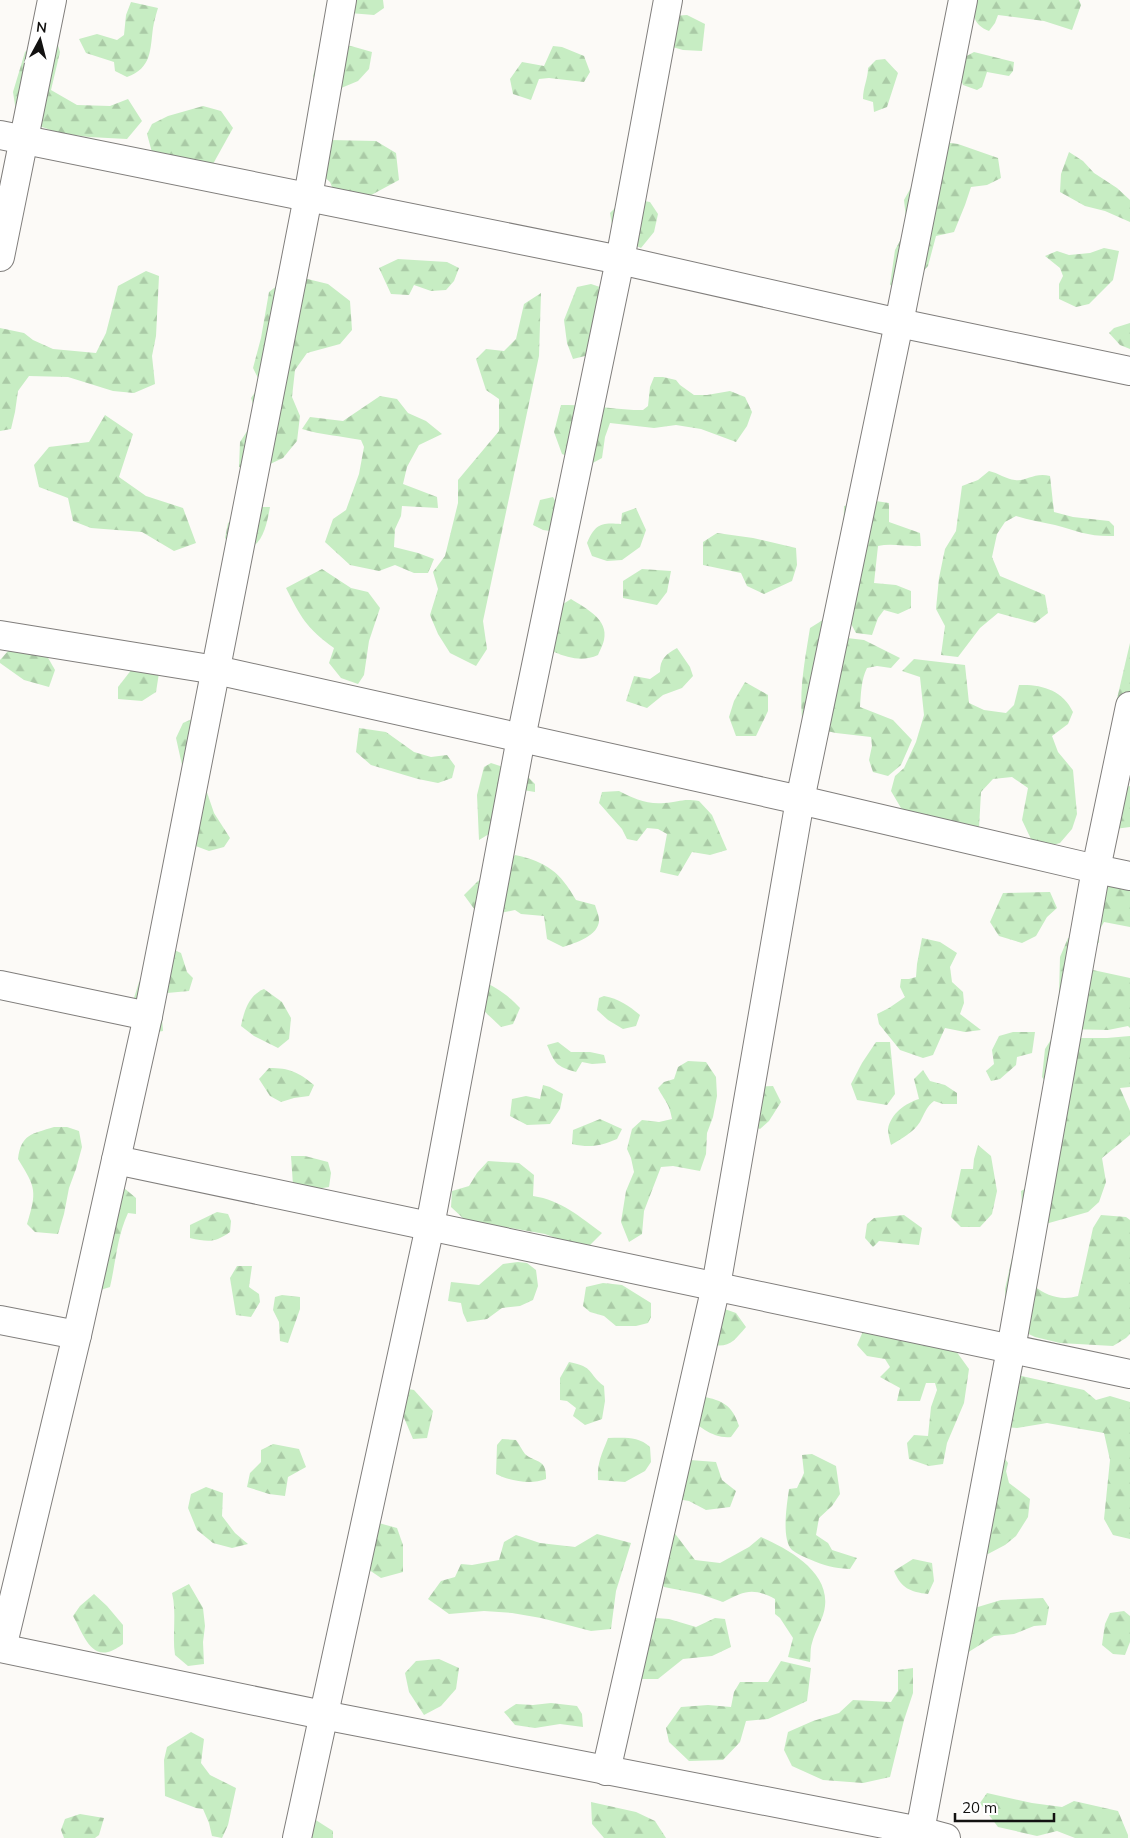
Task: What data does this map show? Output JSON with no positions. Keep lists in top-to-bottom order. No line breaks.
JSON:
{"scale_bar":"20 m","north":"top"}
